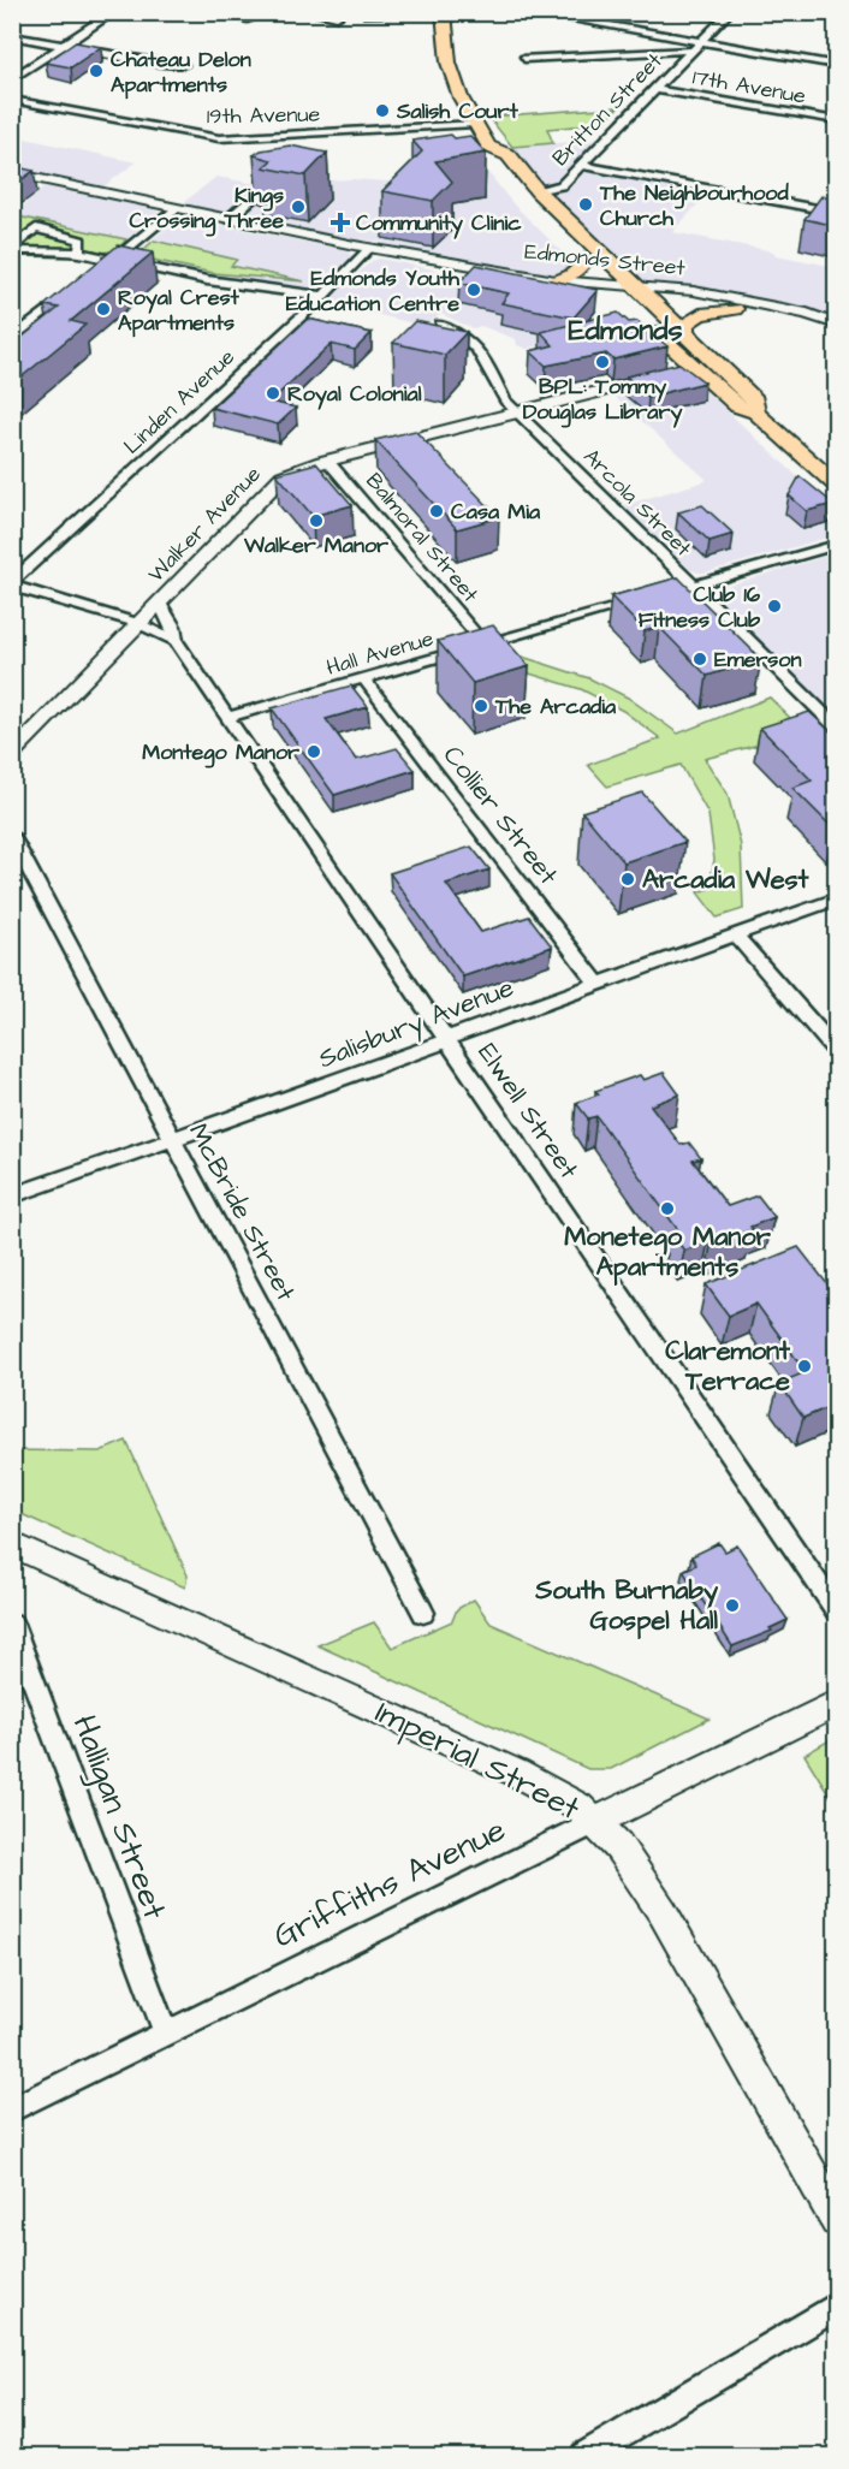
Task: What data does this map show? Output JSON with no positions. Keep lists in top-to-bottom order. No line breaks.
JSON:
{"streets":{"street":["17th Avenue","Britton Street","19th Avenue","Edmonds Street","Linden Avenue","Arcola Street","Walker Avenue","Balmoral Street","Hall Avenue","Collier Street","Salisbury Avenue","Elwell Street","McBride Street","Imperial Street","Halligan Street","Griffiths Avenue"]},"crossings":[["17th Avenue","Britton Street"],["Edmonds Street","Linden Avenue"],["Arcola Street","Walker Avenue"],["Arcola Street","Hall Avenue"],["Walker Avenue","Balmoral Street"],["Walker Avenue","Elwell Street"],["Balmoral Street","Hall Avenue"],["Hall Avenue","Collier Street"],["Hall Avenue","Elwell Street"],["Collier Street","Salisbury Avenue"],["Salisbury Avenue","Elwell Street"],["Salisbury Avenue","McBride Street"],["Imperial Street","Griffiths Avenue"],["Halligan Street","Griffiths Avenue"]],"districts":["Edmonds"],"places":{"other":["Chateau Delon Apartments","Salish Court","The Neighbourhood Church","Kings Crossing Three","Edmonds Youth Education Centre","Royal Crest Apartments","BPL: Tommy Douglas Library","Royal Colonial","Casa Mia","Walker Manor","Club 16 Fitness Club","Emerson","The Arcadia","Montego Manor","Arcadia West","Monetego Manor Apartments","Claremont Terrace","South Burnaby Gospel Hall"],"health":["Community Clinic"]}}
